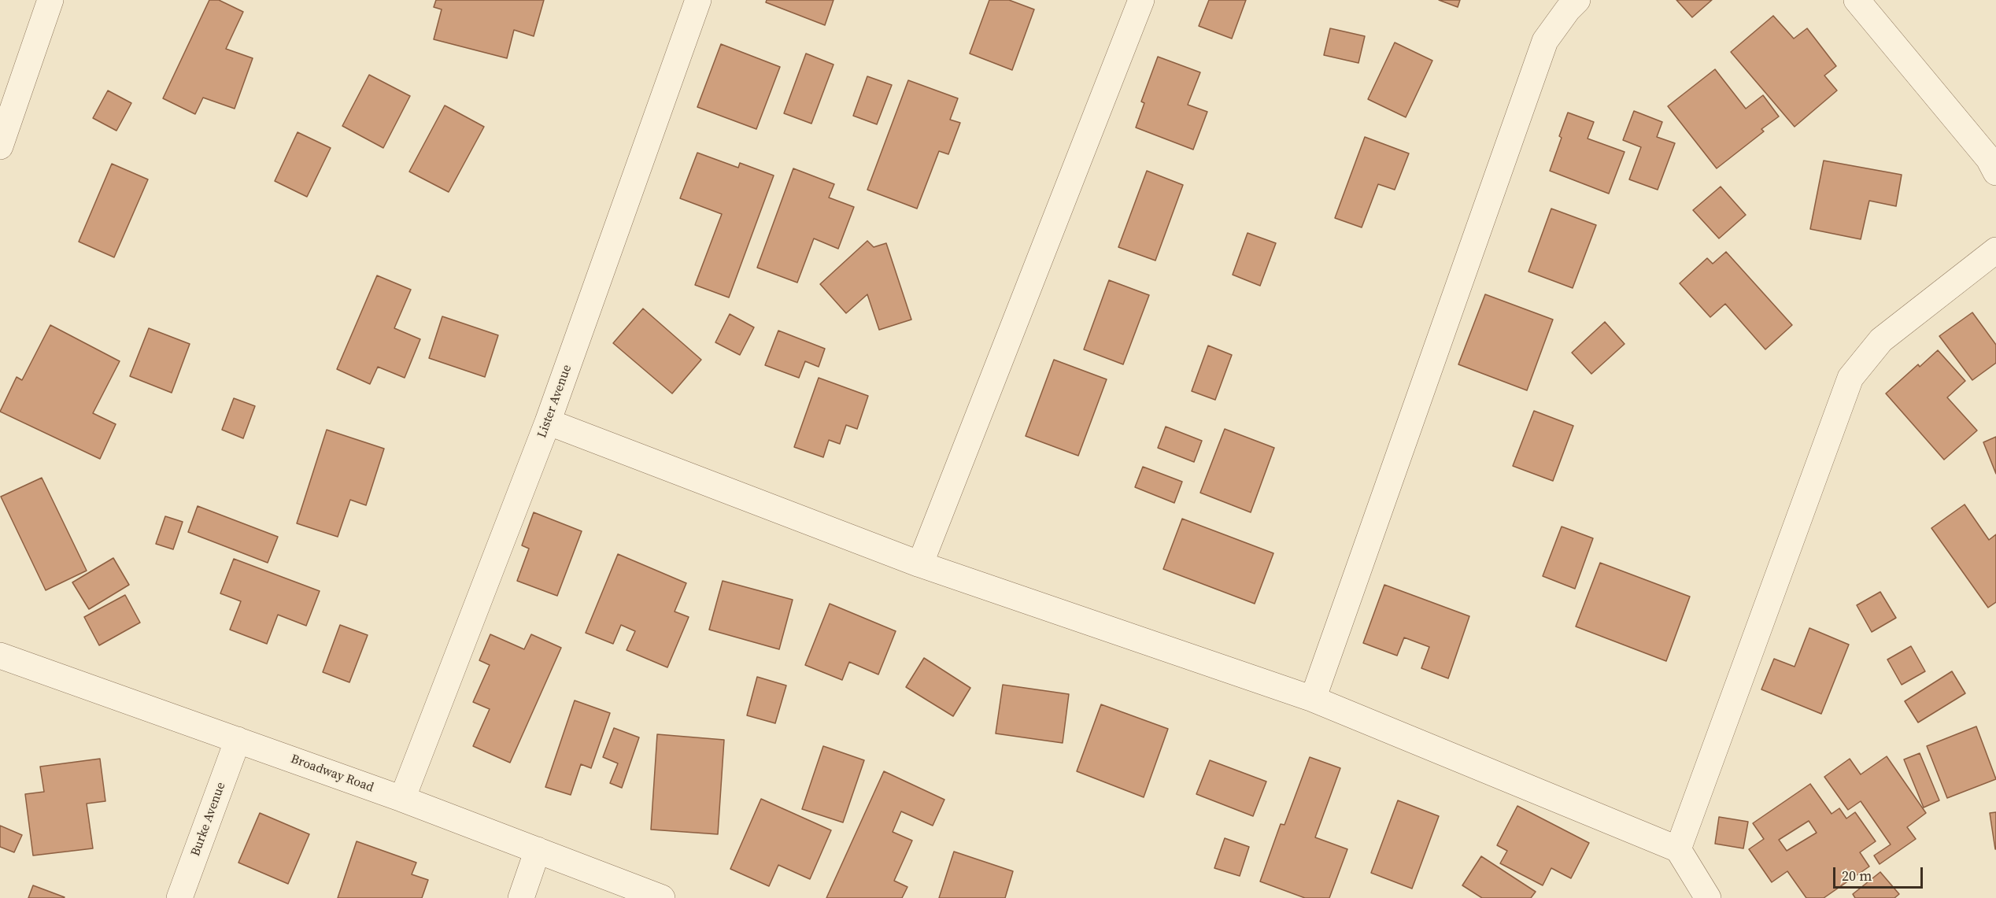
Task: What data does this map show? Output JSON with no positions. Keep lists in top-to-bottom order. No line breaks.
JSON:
{"streets":{"street":["Lister Avenue","Broadway Road","Burke Avenue"]},"crossings":[["Lister Avenue","Broadway Road"],["Broadway Road","Burke Avenue"]],"scale_bar":"20 m"}
